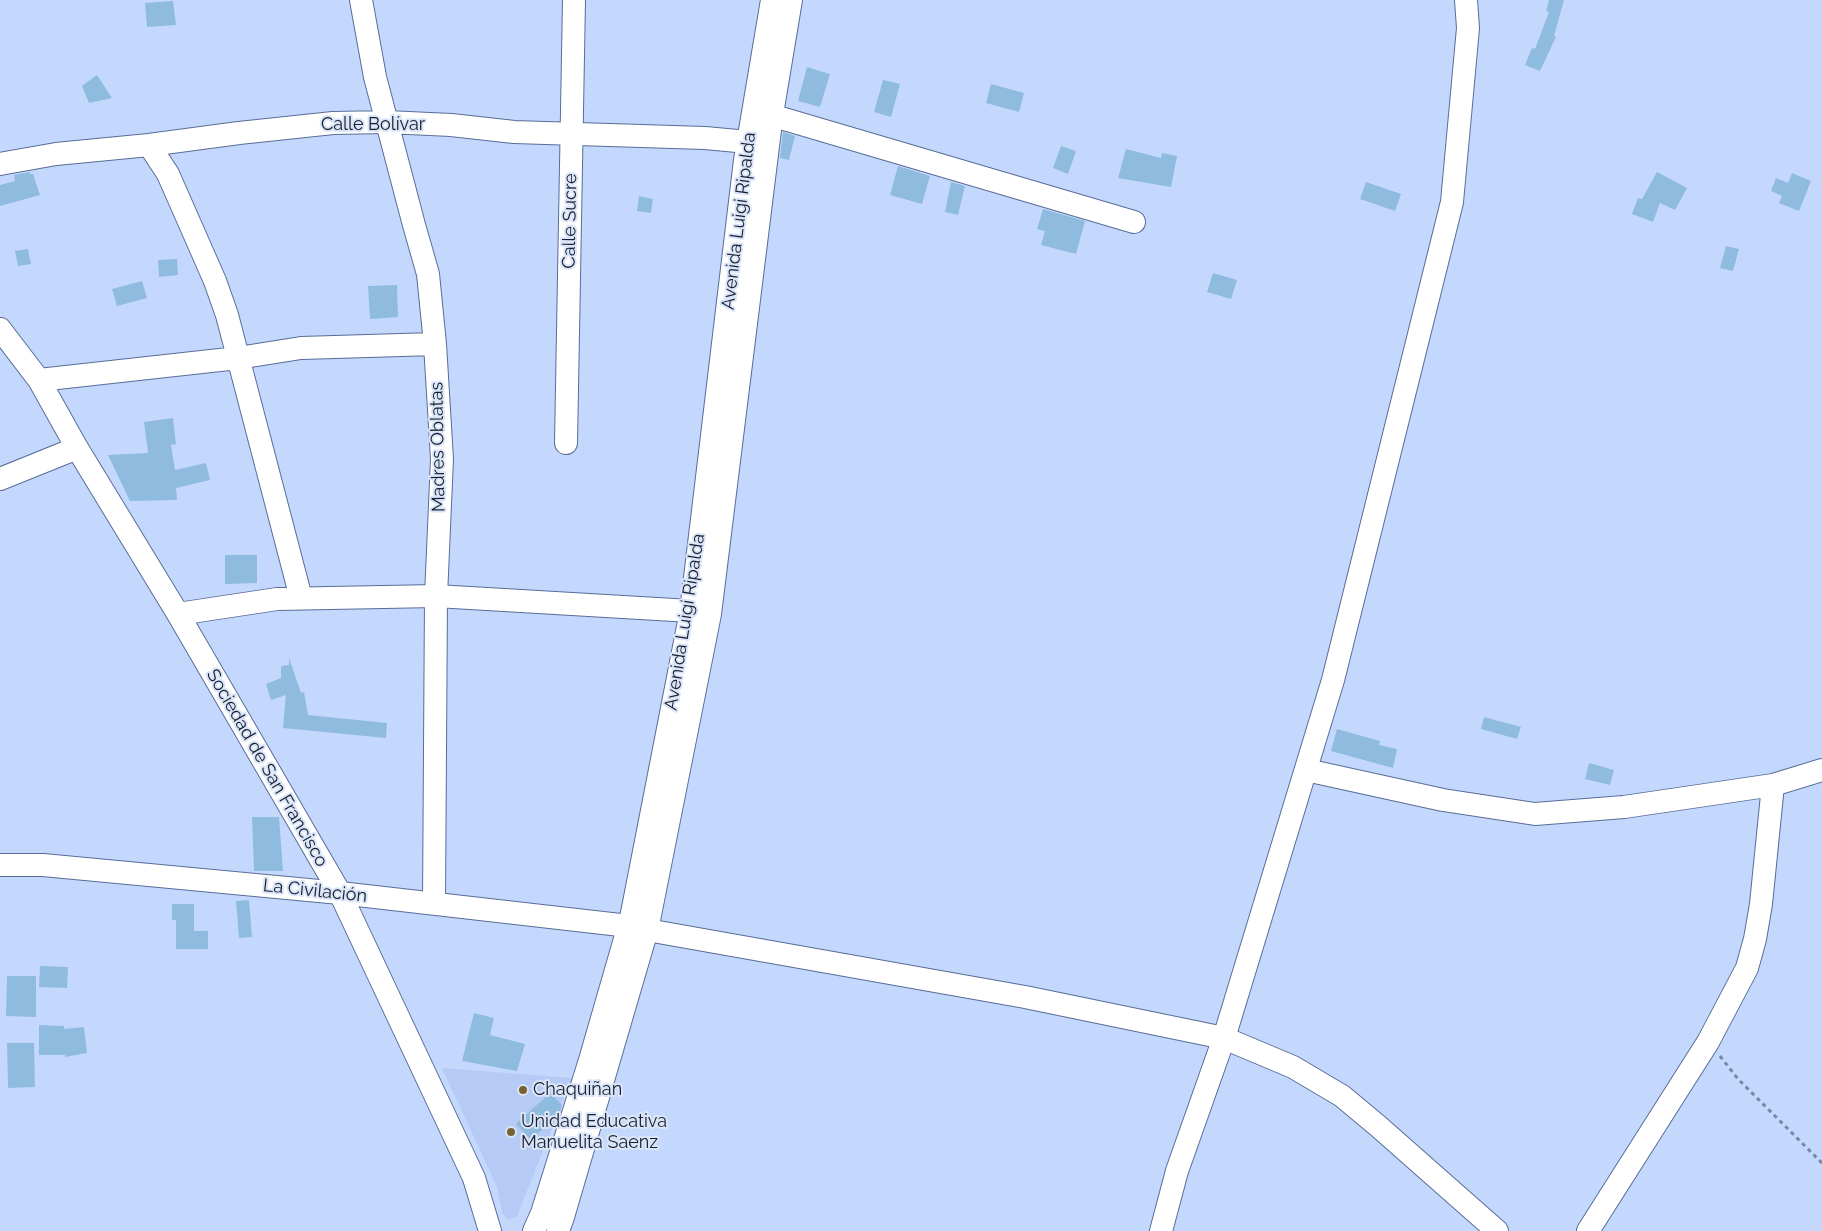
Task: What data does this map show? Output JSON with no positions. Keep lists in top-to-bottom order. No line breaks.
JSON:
{"streets":{"street":["Calle Bolívar","Calle Sucre","Avenida Luigi Ripalda","Madres Oblatas","Sociedad de San Francisco","La Civilación"]},"crossings":[["Calle Bolívar","Calle Sucre"],["Calle Bolívar","Avenida Luigi Ripalda"],["Calle Bolívar","Madres Oblatas"],["Avenida Luigi Ripalda","La Civilación"],["Madres Oblatas","La Civilación"],["Sociedad de San Francisco","La Civilación"]],"places":["Chaquiñan","Unidad Educativa Manuelita Saenz"]}
